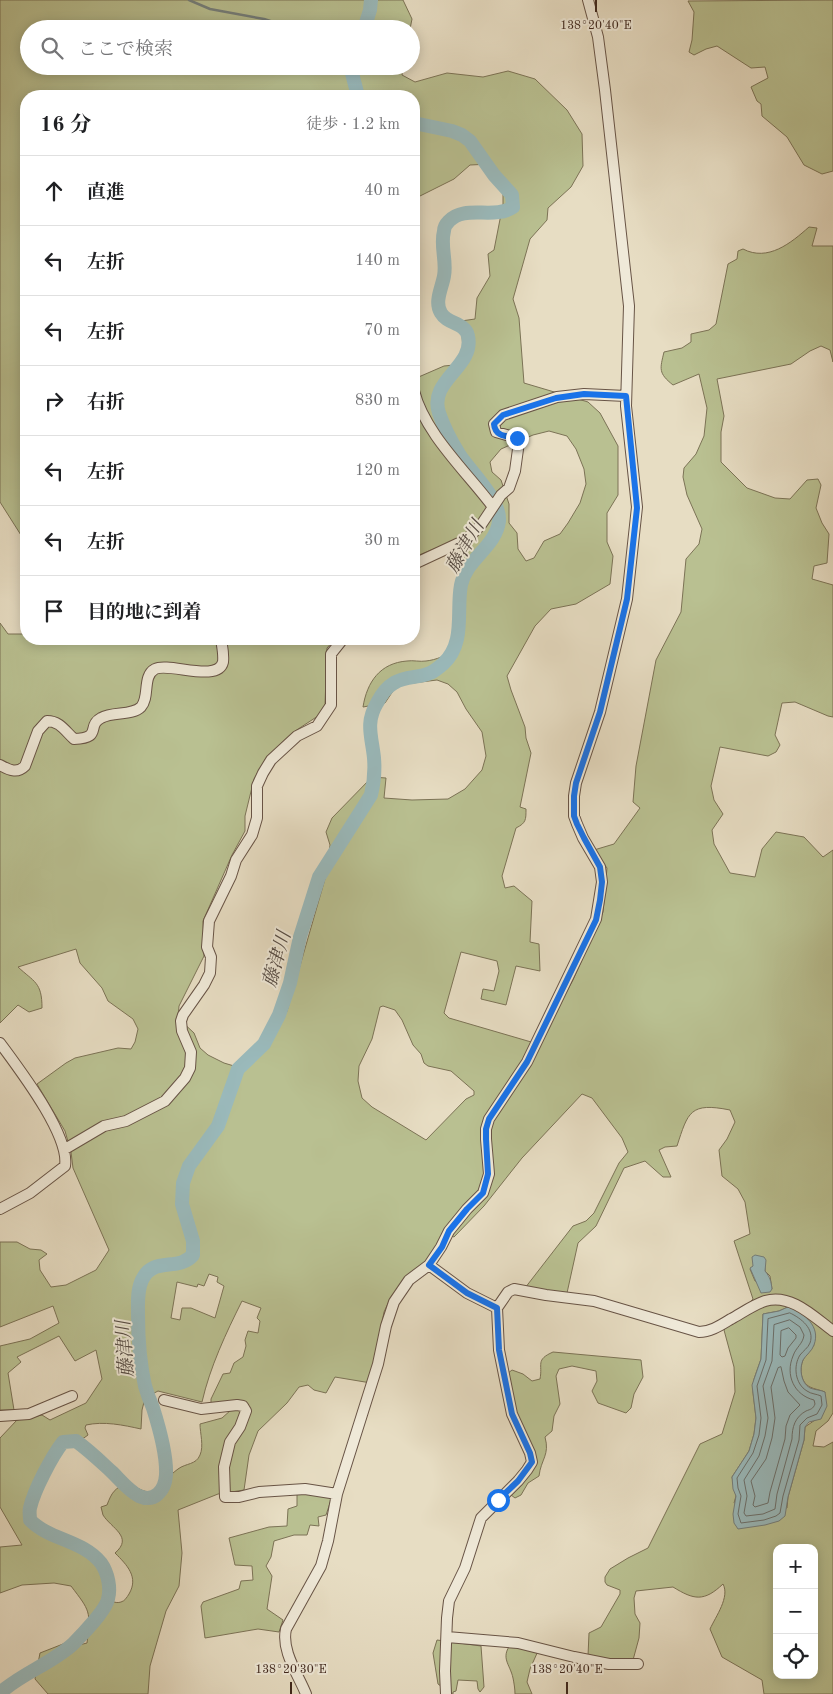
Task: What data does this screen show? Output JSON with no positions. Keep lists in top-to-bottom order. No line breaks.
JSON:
{"water":["藤津川"],"page":{"search":"ここで検索","heading":["16 分","徒歩 · 1.2 km"],"list":[["直進","40 m"],["左折","140 m"],["左折","70 m"],["右折","830 m"],["左折","120 m"],["左折","30 m"],"目的地に到着"],"map_buttons":["+","−"]},"coordinates":["138°20'40\"E","138°20'30\"E"]}
